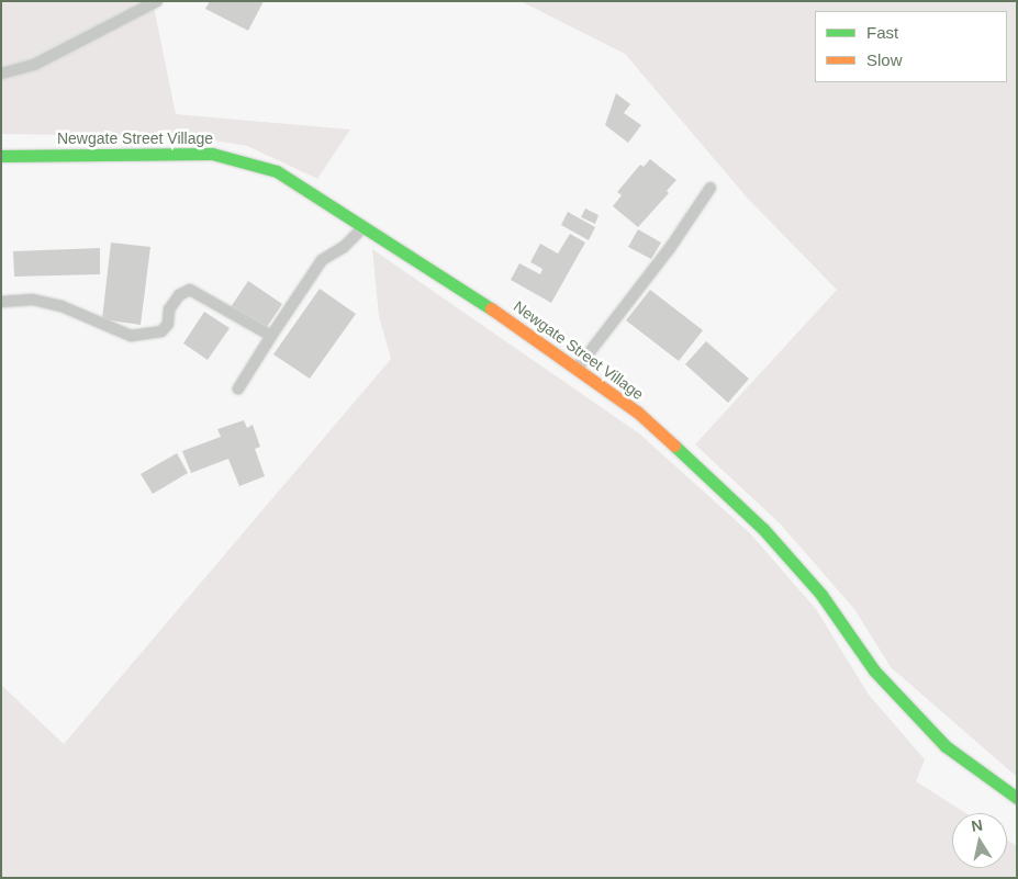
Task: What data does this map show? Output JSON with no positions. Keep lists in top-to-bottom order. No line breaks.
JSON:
{"streets":{"street":["Newgate Street Village"]},"legend":["Fast","Slow"],"north":"top"}
